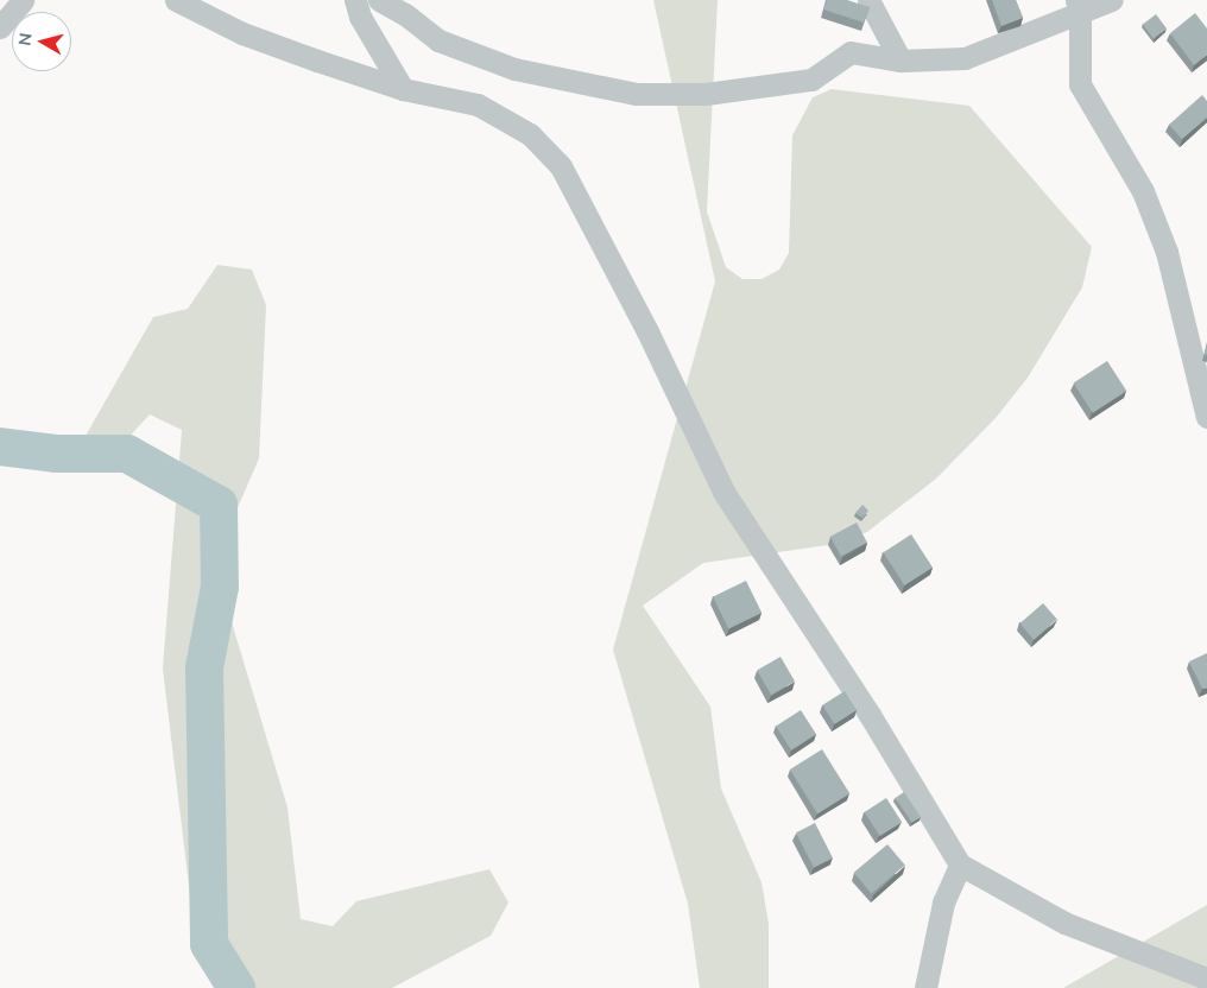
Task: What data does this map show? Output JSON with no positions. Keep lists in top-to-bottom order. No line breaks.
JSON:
{"north":"left"}
